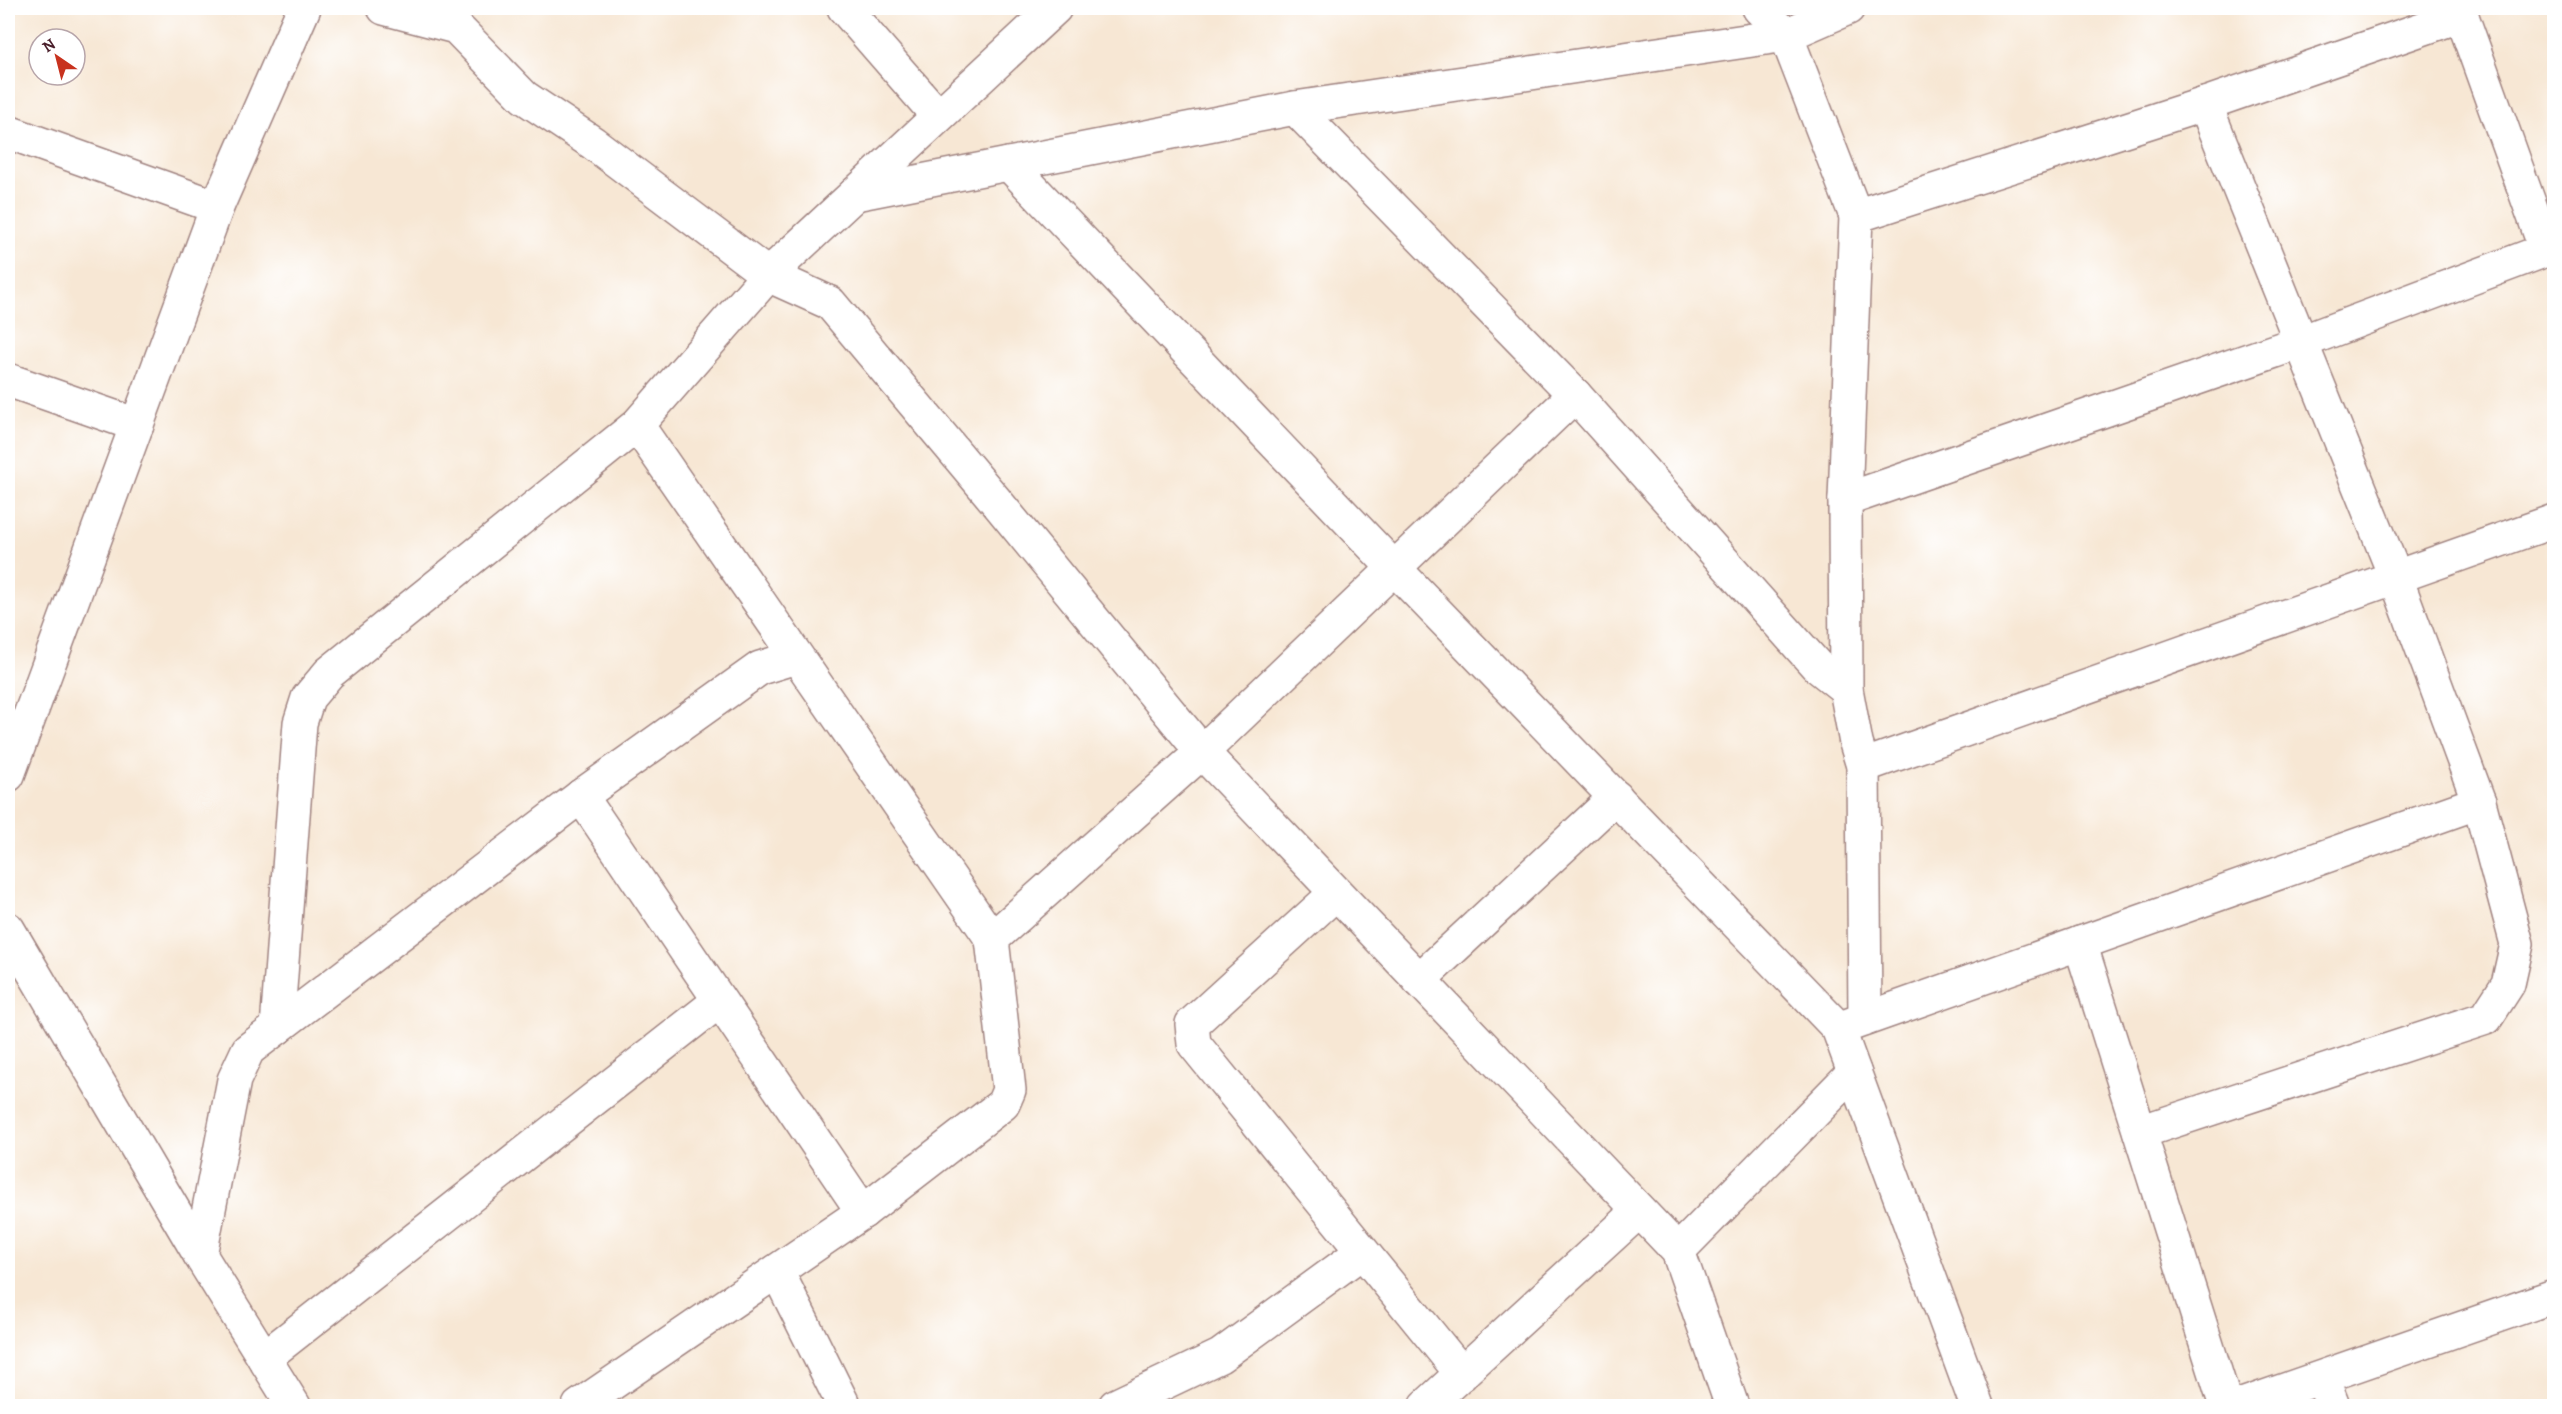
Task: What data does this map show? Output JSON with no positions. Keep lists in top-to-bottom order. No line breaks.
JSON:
{"north":"top left"}
